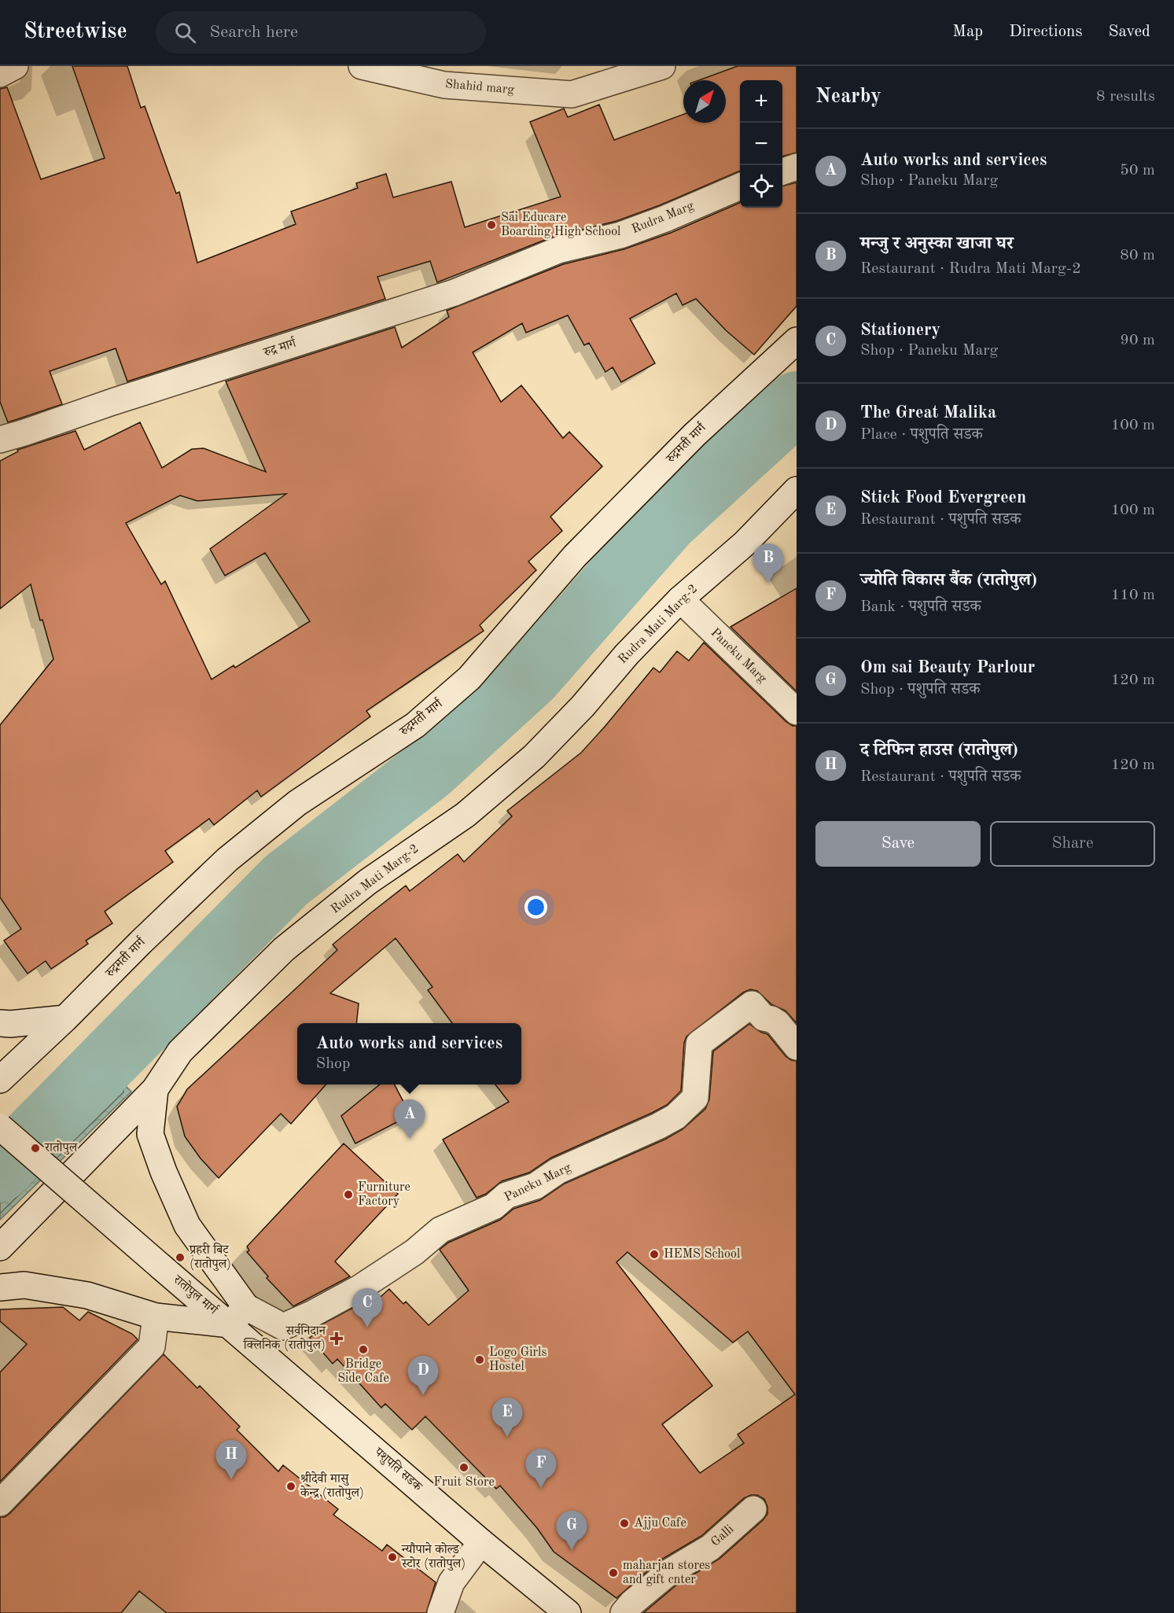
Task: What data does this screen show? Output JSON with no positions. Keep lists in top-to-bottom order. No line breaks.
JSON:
{"streets":{"street":["Shahid marg","Rudra Marg","रुद्र मार्ग","रुद्रमती मार्ग","Rudra Mati Marg-2","Paneku Marg","रातोपुल मार्ग","पशुपति सडक","Galli"]},"crossings":[["Rudra Marg","रुद्र मार्ग"],["Rudra Mati Marg-2","Paneku Marg"],["Rudra Mati Marg-2","रातोपुल मार्ग"],["Rudra Mati Marg-2","पशुपति सडक"],["Paneku Marg","रातोपुल मार्ग"],["Paneku Marg","पशुपति सडक"],["रातोपुल मार्ग","पशुपति सडक"]],"places":{"other":["Sai Educare Boarding High School","रातोपुल","Furniture Factory","HEMS School","प्रहरी बिट (रातोपुल)","Bridge Side Cafe","Logo Girls Hostel","Fruit Store","श्रीदेवी मासु केन्द्र (रातोपुल)","Ajju Cafe","न्यौपाने कोल्ड स्टोर (रातोपुल)","maharjan stores and gift cnter"],"health":["सर्वनिदान क्लिनिक (रातोपुल)"]},"north":"top right","page":{"header":"Streetwise","search":"Search here","nav":["Map","Directions","Saved"],"heading":["Nearby","8 results"],"map_buttons":["+","−"],"list":[{"mark":"A","name":"Auto works and services","note":"Shop · Paneku Marg","value":"50 m"},{"mark":"B","name":"मन्जु र अनुस्का खाजा घर","note":"Restaurant · Rudra Mati Marg-2","value":"80 m"},{"mark":"C","name":"Stationery","note":"Shop · Paneku Marg","value":"90 m"},{"mark":"D","name":"The Great Malika","note":"Place · पशुपति सडक","value":"100 m"},{"mark":"E","name":"Stick Food Evergreen","note":"Restaurant · पशुपति सडक","value":"100 m"},{"mark":"F","name":"ज्योति विकास बैंक (रातोपुल)","note":"Bank · पशुपति सडक","value":"110 m"},{"mark":"G","name":"Om sai Beauty Parlour","note":"Shop · पशुपति सडक","value":"120 m"},{"mark":"H","name":"द टिफिन हाउस (रातोपुल)","note":"Restaurant · पशुपति सडक","value":"120 m"}],"pins":["B","A","C","D","E","H","F","G"],"buttons":["Save","Share"],"popup":["Auto works and services","Shop"]}}
